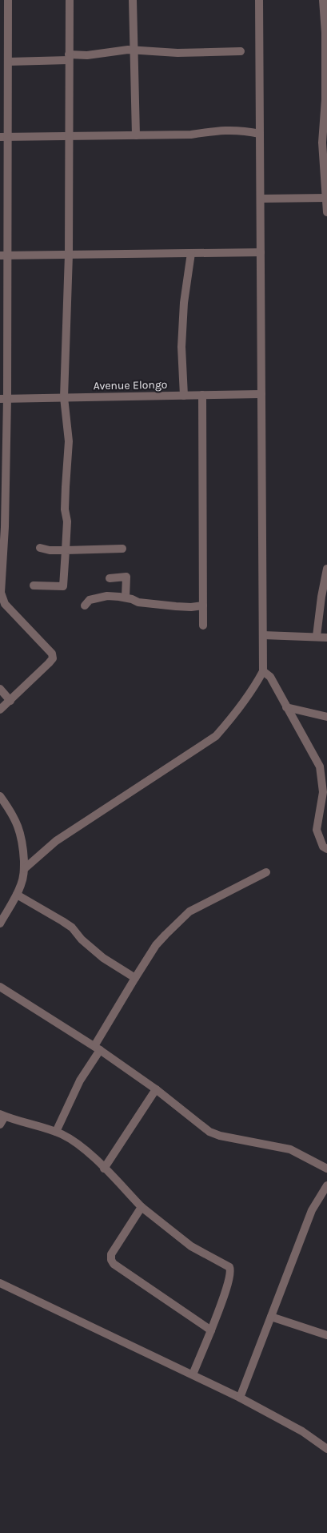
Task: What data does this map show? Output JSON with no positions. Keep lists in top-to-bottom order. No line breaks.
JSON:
{"streets":{"street":["Avenue Elongo"]}}
